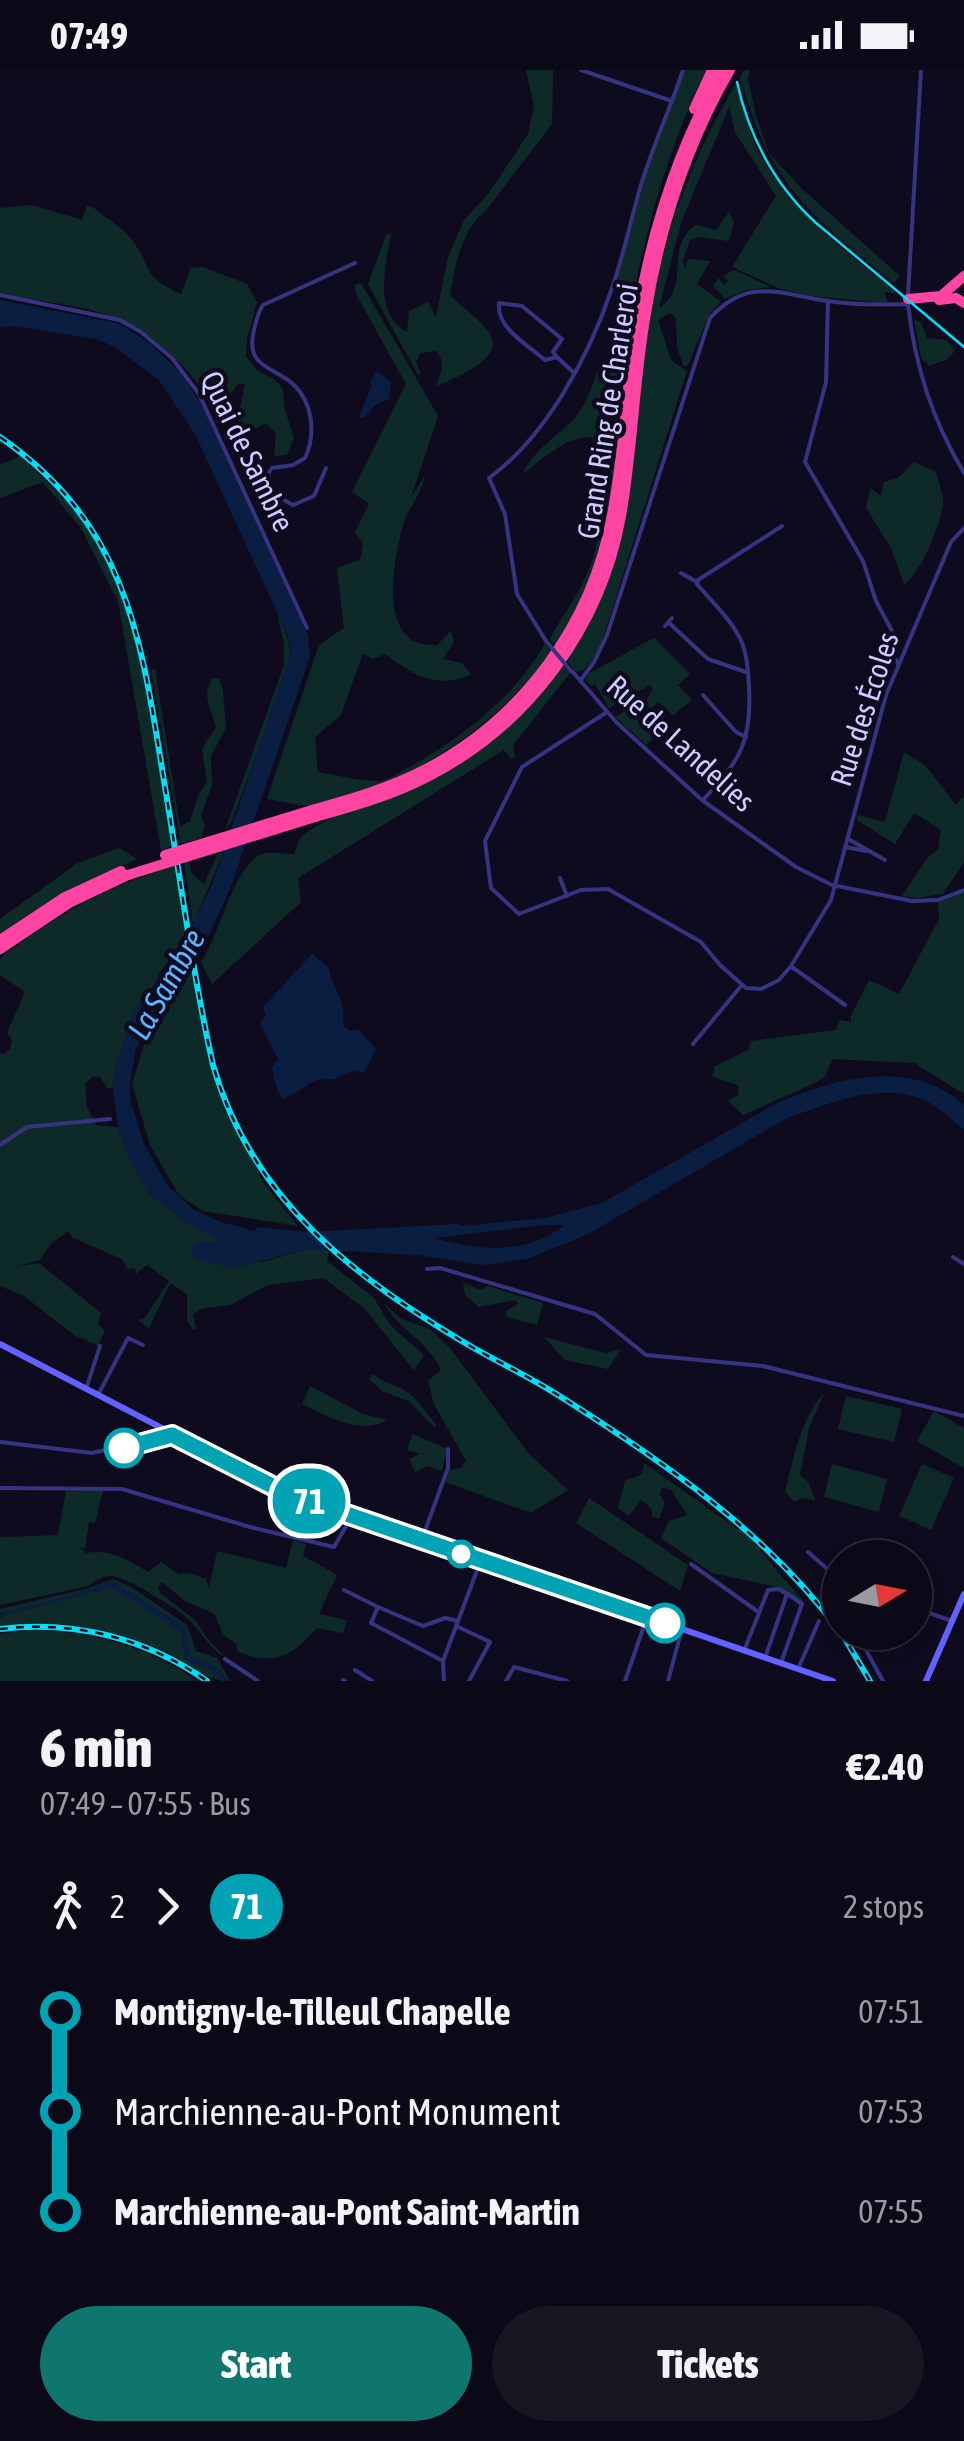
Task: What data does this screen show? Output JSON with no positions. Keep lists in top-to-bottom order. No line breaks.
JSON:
{"streets":{"highway":["Grand Ring de Charleroi"],"street":["Quai de Sambre","Rue des Écoles","Rue de Landelies"]},"crossings":[["Rue des Écoles","Rue de Landelies"]],"water":["La Sambre"],"lines":["bus line 71"],"north":"right","page":{"status":"07:49","on_map":"71","heading":["6 min","07:49 – 07:55 · Bus","€2.40"],"legs":["2","71","2 stops"],"list":[{"name":"Montigny-le-Tilleul Chapelle","value":"07:51"},{"name":"Marchienne-au-Pont Monument","value":"07:53"},{"name":"Marchienne-au-Pont Saint-Martin","value":"07:55"}],"buttons":["Start","Tickets"]}}
